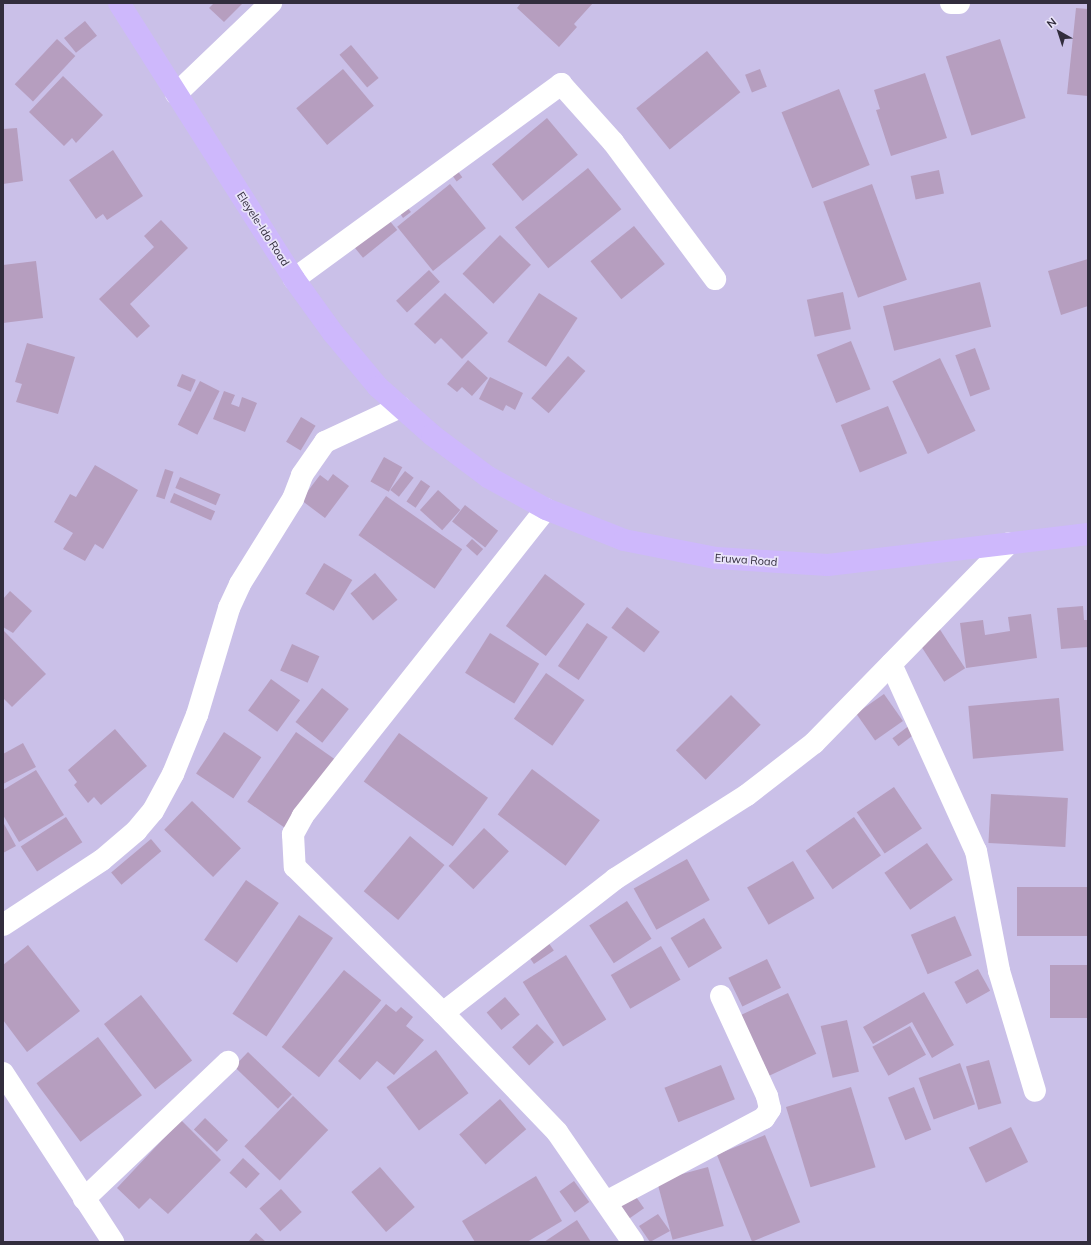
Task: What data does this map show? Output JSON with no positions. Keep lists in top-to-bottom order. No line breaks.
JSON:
{"streets":{"main road":["Eleyele-Ido Road","Eruwa Road"]},"crossings":[["Eleyele-Ido Road","Eruwa Road"]],"north":"top left"}
